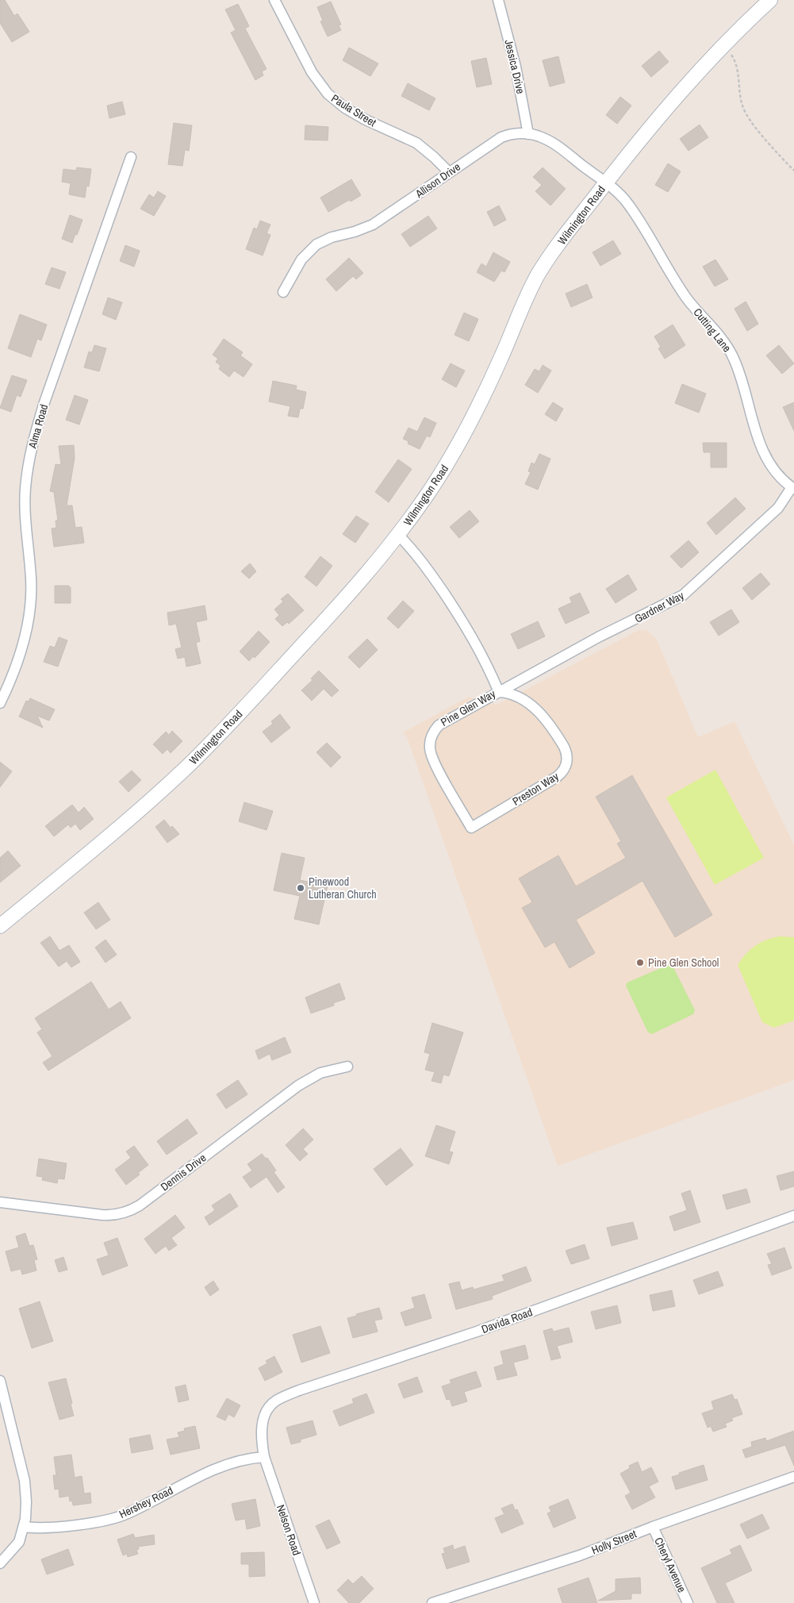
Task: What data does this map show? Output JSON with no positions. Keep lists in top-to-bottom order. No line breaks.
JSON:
{"streets":{"main road":["Wilmington Road"],"street":["Jessica Drive","Paula Street","Allison Drive","Cutting Lane","Alma Road","Gardner Way","Pine Glen Way","Preston Way","Dennis Drive","Davida Road","Hershey Road","Nelson Road","Holly Street","Cheryl Avenue"]},"crossings":[["Jessica Drive","Allison Drive"],["Paula Street","Allison Drive"],["Allison Drive","Wilmington Road"],["Allison Drive","Cutting Lane"],["Wilmington Road","Cutting Lane"],["Wilmington Road","Pine Glen Way"],["Cutting Lane","Gardner Way"],["Gardner Way","Pine Glen Way"],["Gardner Way","Preston Way"],["Pine Glen Way","Preston Way"],["Davida Road","Hershey Road"],["Davida Road","Nelson Road"],["Hershey Road","Nelson Road"],["Holly Street","Cheryl Avenue"]],"places":["Pinewood Lutheran Church","Pine Glen School"]}
